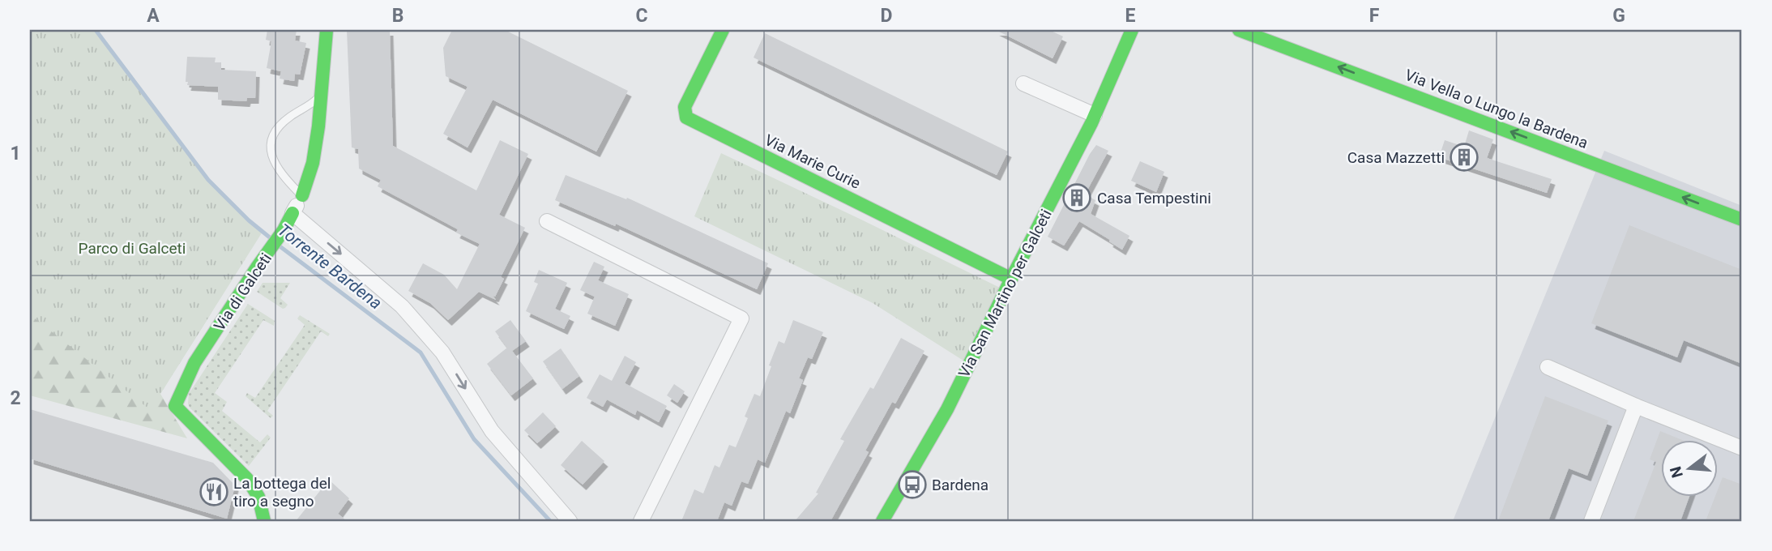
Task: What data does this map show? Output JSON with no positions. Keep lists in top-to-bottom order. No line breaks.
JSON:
{"streets":{"street":["Via Vella o Lungo la Bardena","Via Marie Curie","Via di Galceti","Via San Martino per Galceti"]},"crossings":[["Via Marie Curie","Via San Martino per Galceti"]],"one_way":["Via Vella o Lungo la Bardena"],"water":["Torrente Bardena"],"parks":["Parco di Galceti"],"places":{"building":["Casa Mazzetti","Casa Tempestini"],"bus stop":["Bardena"],"restaurant":["La bottega del tiro a segno"]},"north":"left","grid":{"columns":["A","B","C","D","E","F","G"],"rows":["1","2"]}}
